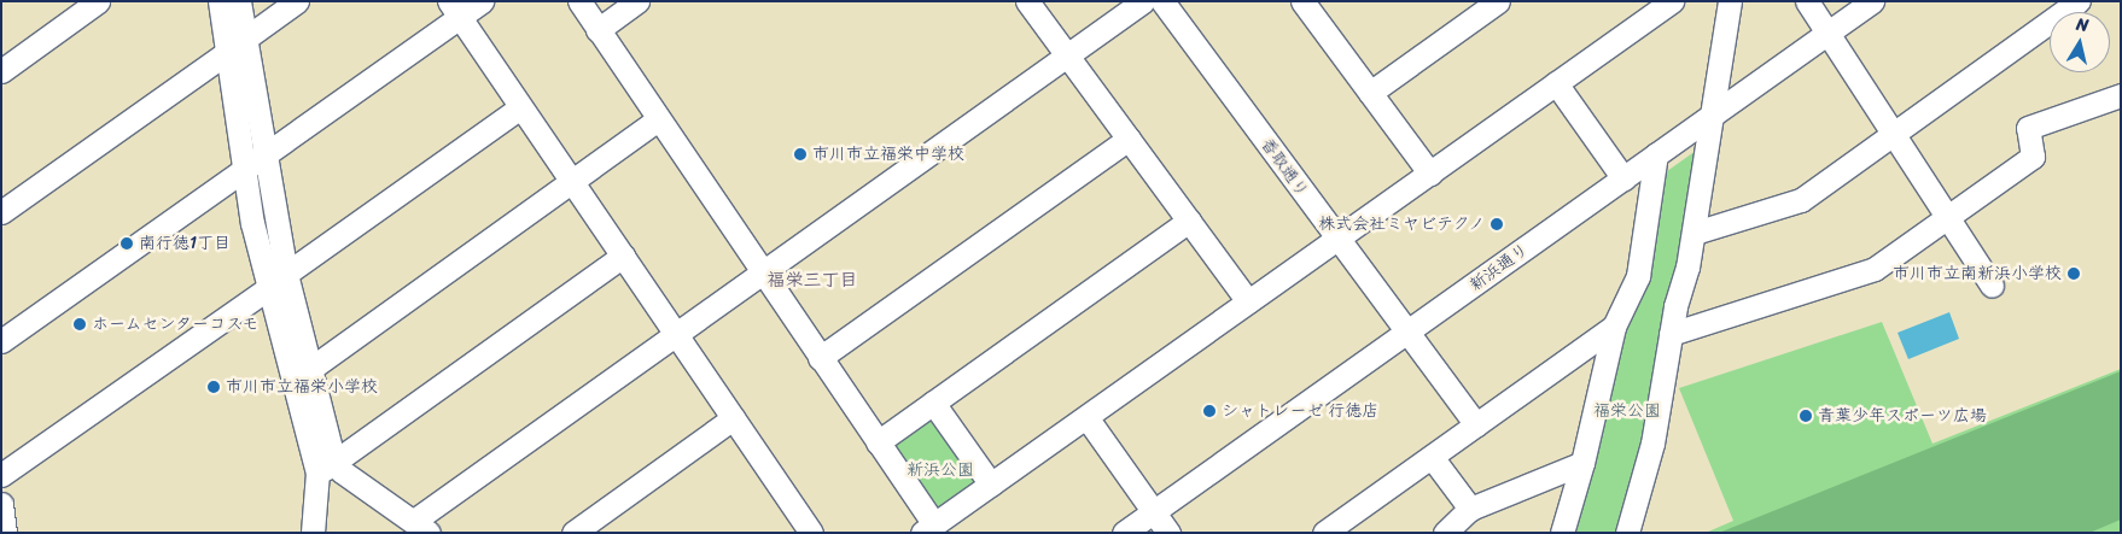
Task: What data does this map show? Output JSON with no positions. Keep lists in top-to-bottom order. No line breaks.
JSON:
{"streets":{"street":["香取通り","新浜通り"]},"crossings":[["香取通り","新浜通り"]],"districts":["福栄三丁目"],"parks":["福栄公園","新浜公園"],"places":["市川市立福栄中学校","株式会社ミヤビテクノ","南行徳1丁目","市川市立南新浜小学校","ホームセンターコスモ","市川市立福栄小学校","シャトレーゼ 行徳店","青葉少年スポーツ広場"],"north":"top"}
